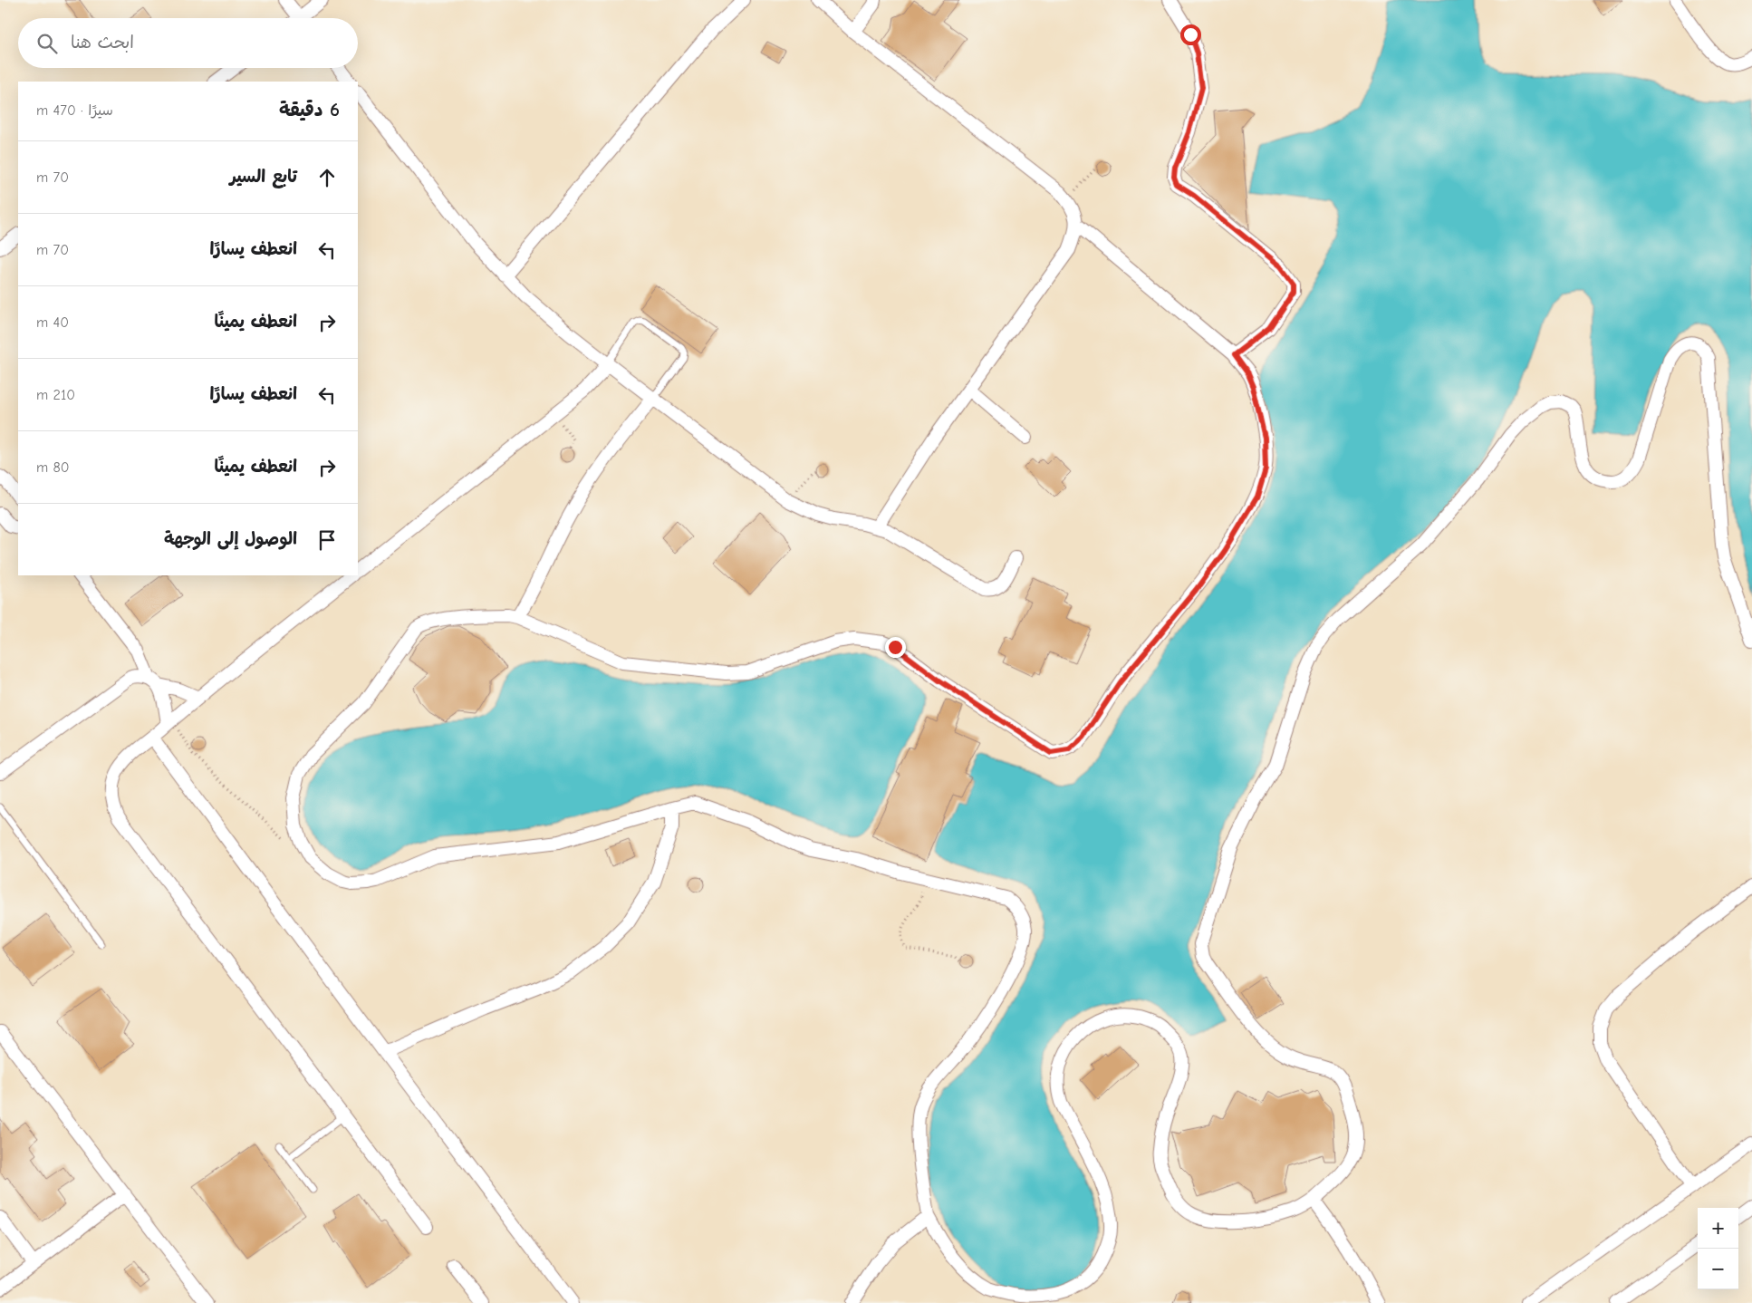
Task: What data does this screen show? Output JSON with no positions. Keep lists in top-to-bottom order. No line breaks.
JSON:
{"page":{"search":"ابحث هنا","heading":["6 دقيقة","سيرًا · 470 m"],"list":[["تابع السير","70 m"],["انعطف يسارًا","70 m"],["انعطف يمينًا","40 m"],["انعطف يسارًا","210 m"],["انعطف يمينًا","80 m"],"الوصول إلى الوجهة"],"map_buttons":["+","−"]}}
